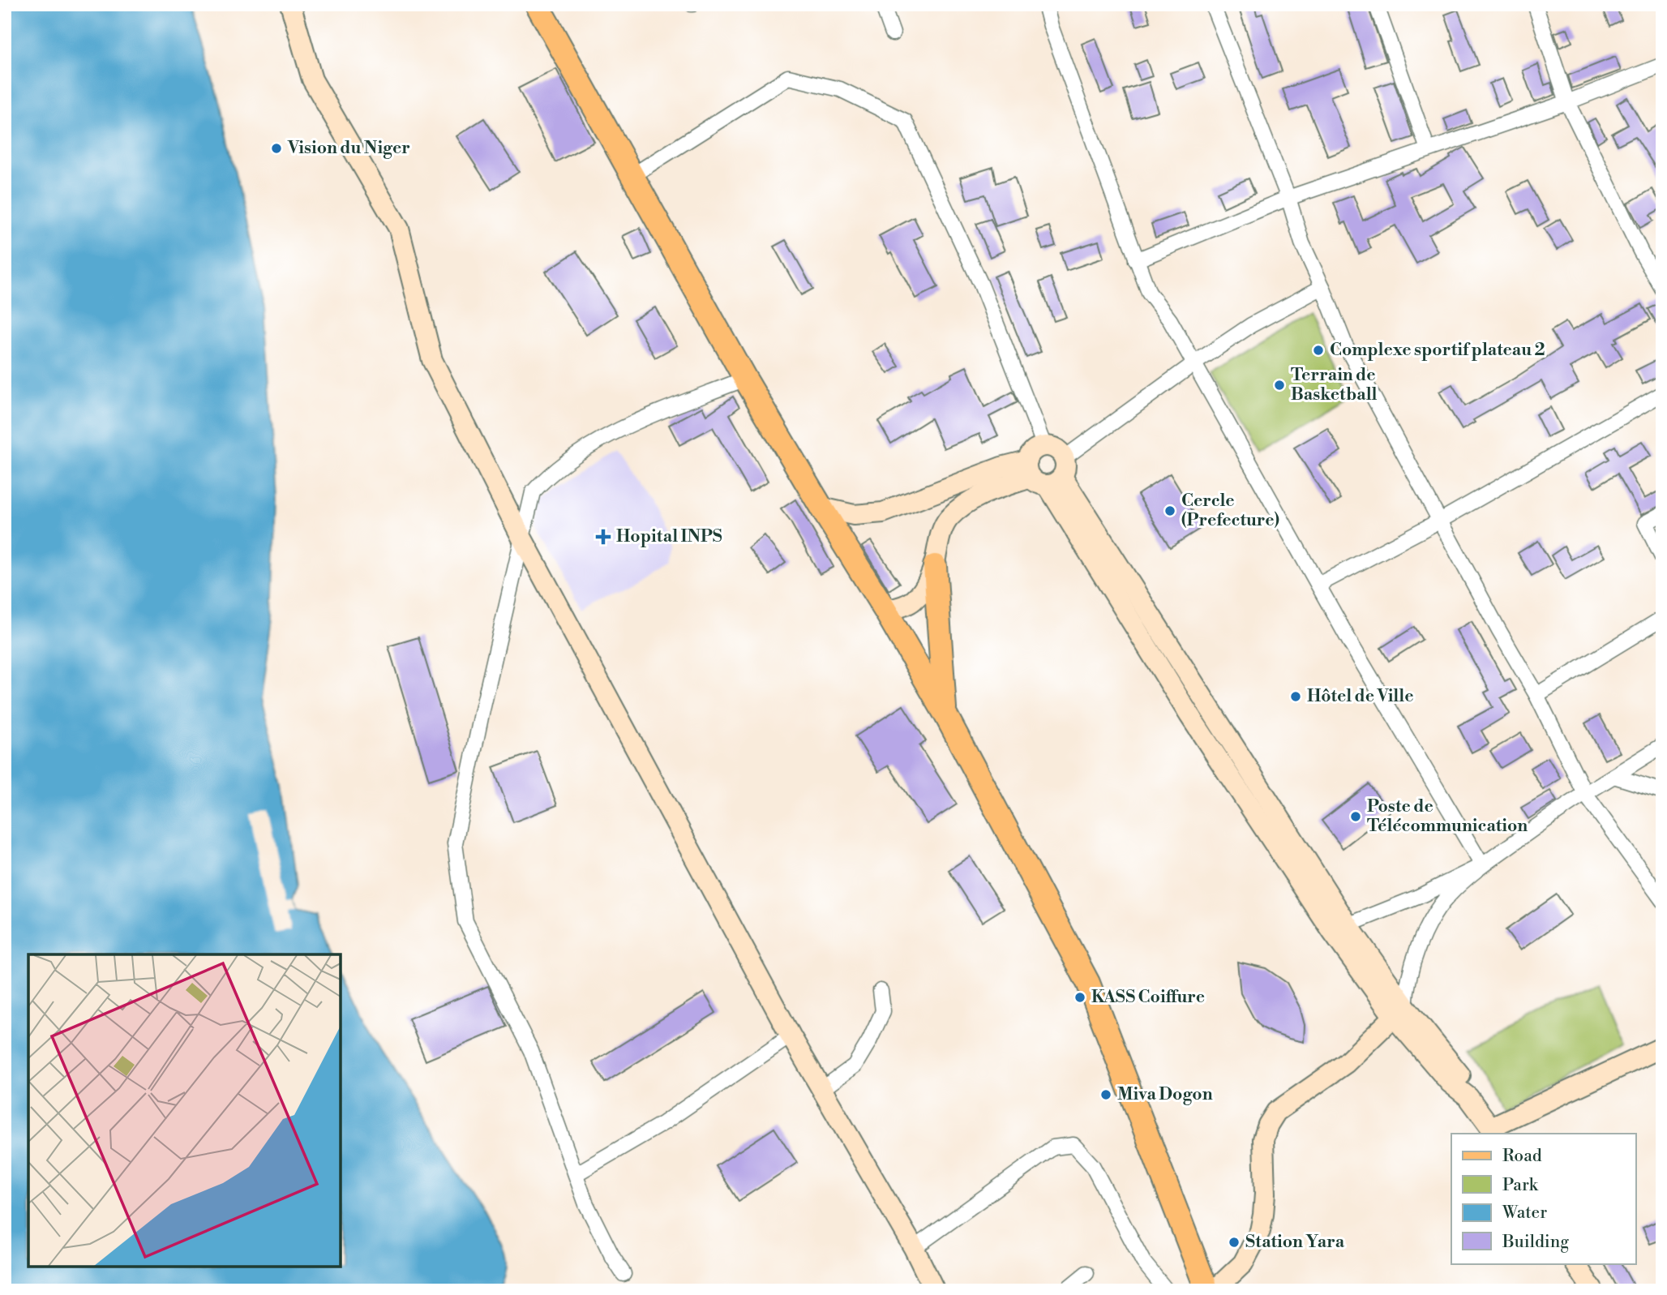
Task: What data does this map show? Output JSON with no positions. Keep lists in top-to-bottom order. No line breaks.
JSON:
{"places":{"other":["Vision du Niger","Complexe sportif plateau 2","Terrain de Basketball","Cercle (Prefecture)","Hôtel de Ville","Poste de Télécommunication","KASS Coiffure","Miva Dogon","Station Yara"],"health":["Hopital INPS"]},"legend":["Road","Park","Water","Building"]}
